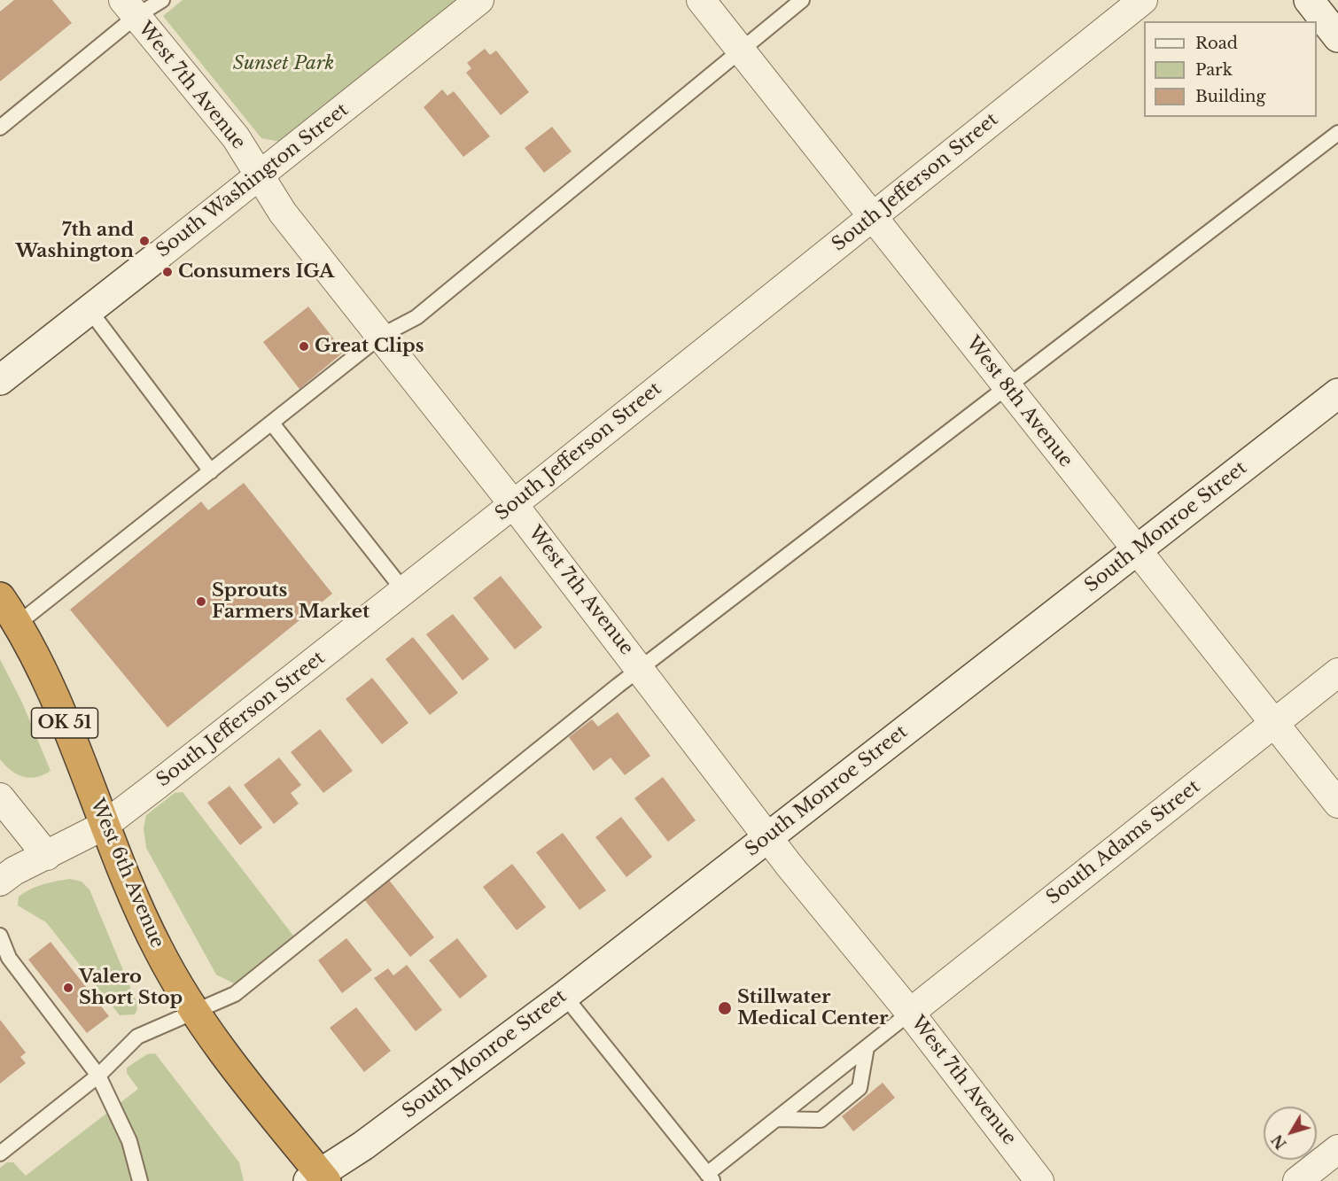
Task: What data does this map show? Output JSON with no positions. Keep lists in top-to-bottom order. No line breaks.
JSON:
{"streets":{"highway":["OK 51","West 6th Avenue"],"street":["West 7th Avenue","South Washington Street","South Jefferson Street","West 8th Avenue","South Monroe Street","South Adams Street"]},"crossings":[["West 7th Avenue","South Washington Street"],["West 7th Avenue","South Jefferson Street"],["West 7th Avenue","South Monroe Street"],["West 7th Avenue","South Adams Street"],["South Jefferson Street","West 8th Avenue"],["South Jefferson Street","West 6th Avenue"],["West 8th Avenue","South Monroe Street"],["West 8th Avenue","South Adams Street"],["South Monroe Street","West 6th Avenue"]],"parks":["Sunset Park"],"places":["7th and Washington","Consumers IGA","Great Clips","Sprouts Farmers Market","Valero Short Stop","Stillwater Medical Center"],"legend":["Road","Park","Building"],"north":"bottom left"}
